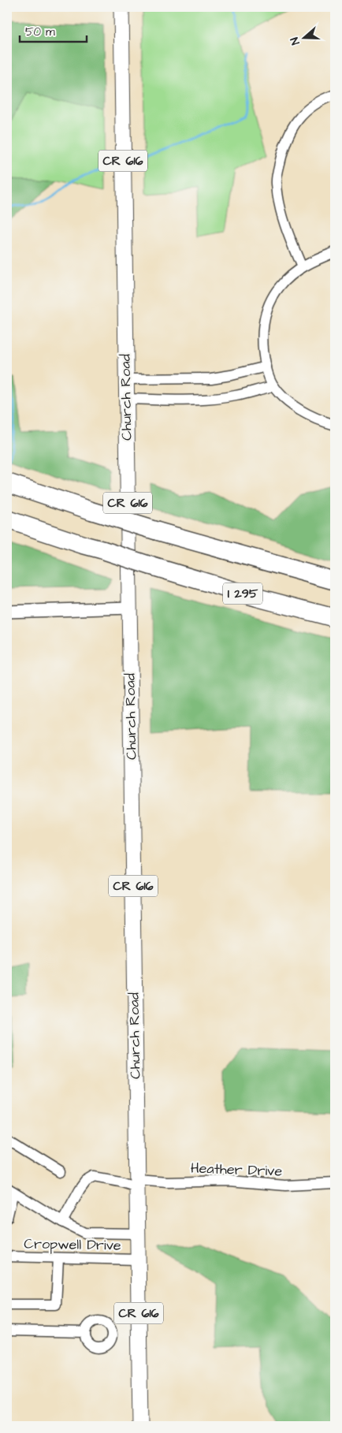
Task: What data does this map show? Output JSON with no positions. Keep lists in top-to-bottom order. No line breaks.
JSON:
{"streets":{"highway":["I 295"],"main road":["CR 616","Church Road"],"street":["Heather Drive","Cropwell Drive"]},"crossings":[["Church Road","Heather Drive"],["Church Road","Cropwell Drive"]],"scale_bar":"50 m","north":"left"}
